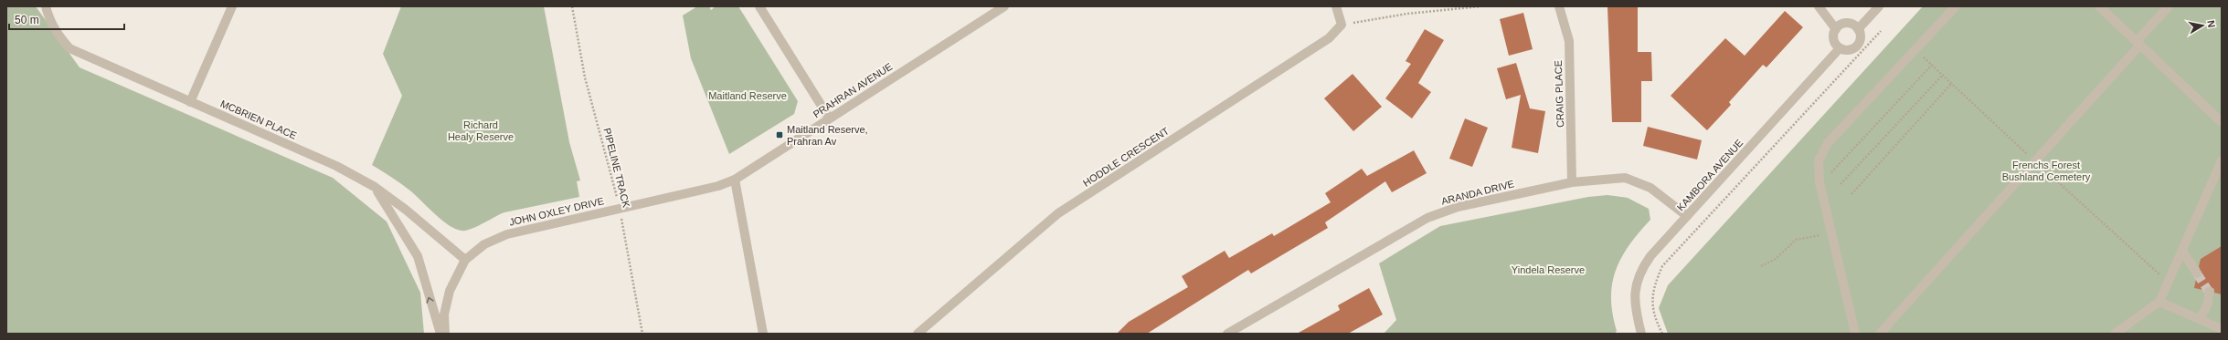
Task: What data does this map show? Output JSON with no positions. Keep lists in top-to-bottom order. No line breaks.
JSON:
{"streets":{"street":["PRAHRAN AVENUE","CRAIG PLACE","MCBRIEN PLACE","HODDLE CRESCENT","KAMBORA AVENUE","ARANDA DRIVE","JOHN OXLEY DRIVE"],"path":["PIPELINE TRACK"]},"crossings":[["PRAHRAN AVENUE","JOHN OXLEY DRIVE"],["CRAIG PLACE","ARANDA DRIVE"],["MCBRIEN PLACE","JOHN OXLEY DRIVE"],["PIPELINE TRACK","JOHN OXLEY DRIVE"],["KAMBORA AVENUE","ARANDA DRIVE"]],"parks":["Maitland Reserve","Richard Healy Reserve","Frenchs Forest Bushland Cemetery","Yindela Reserve"],"places":{"transit":["Maitland Reserve, Prahran Av"]},"scale_bar":"50 m","north":"right"}
